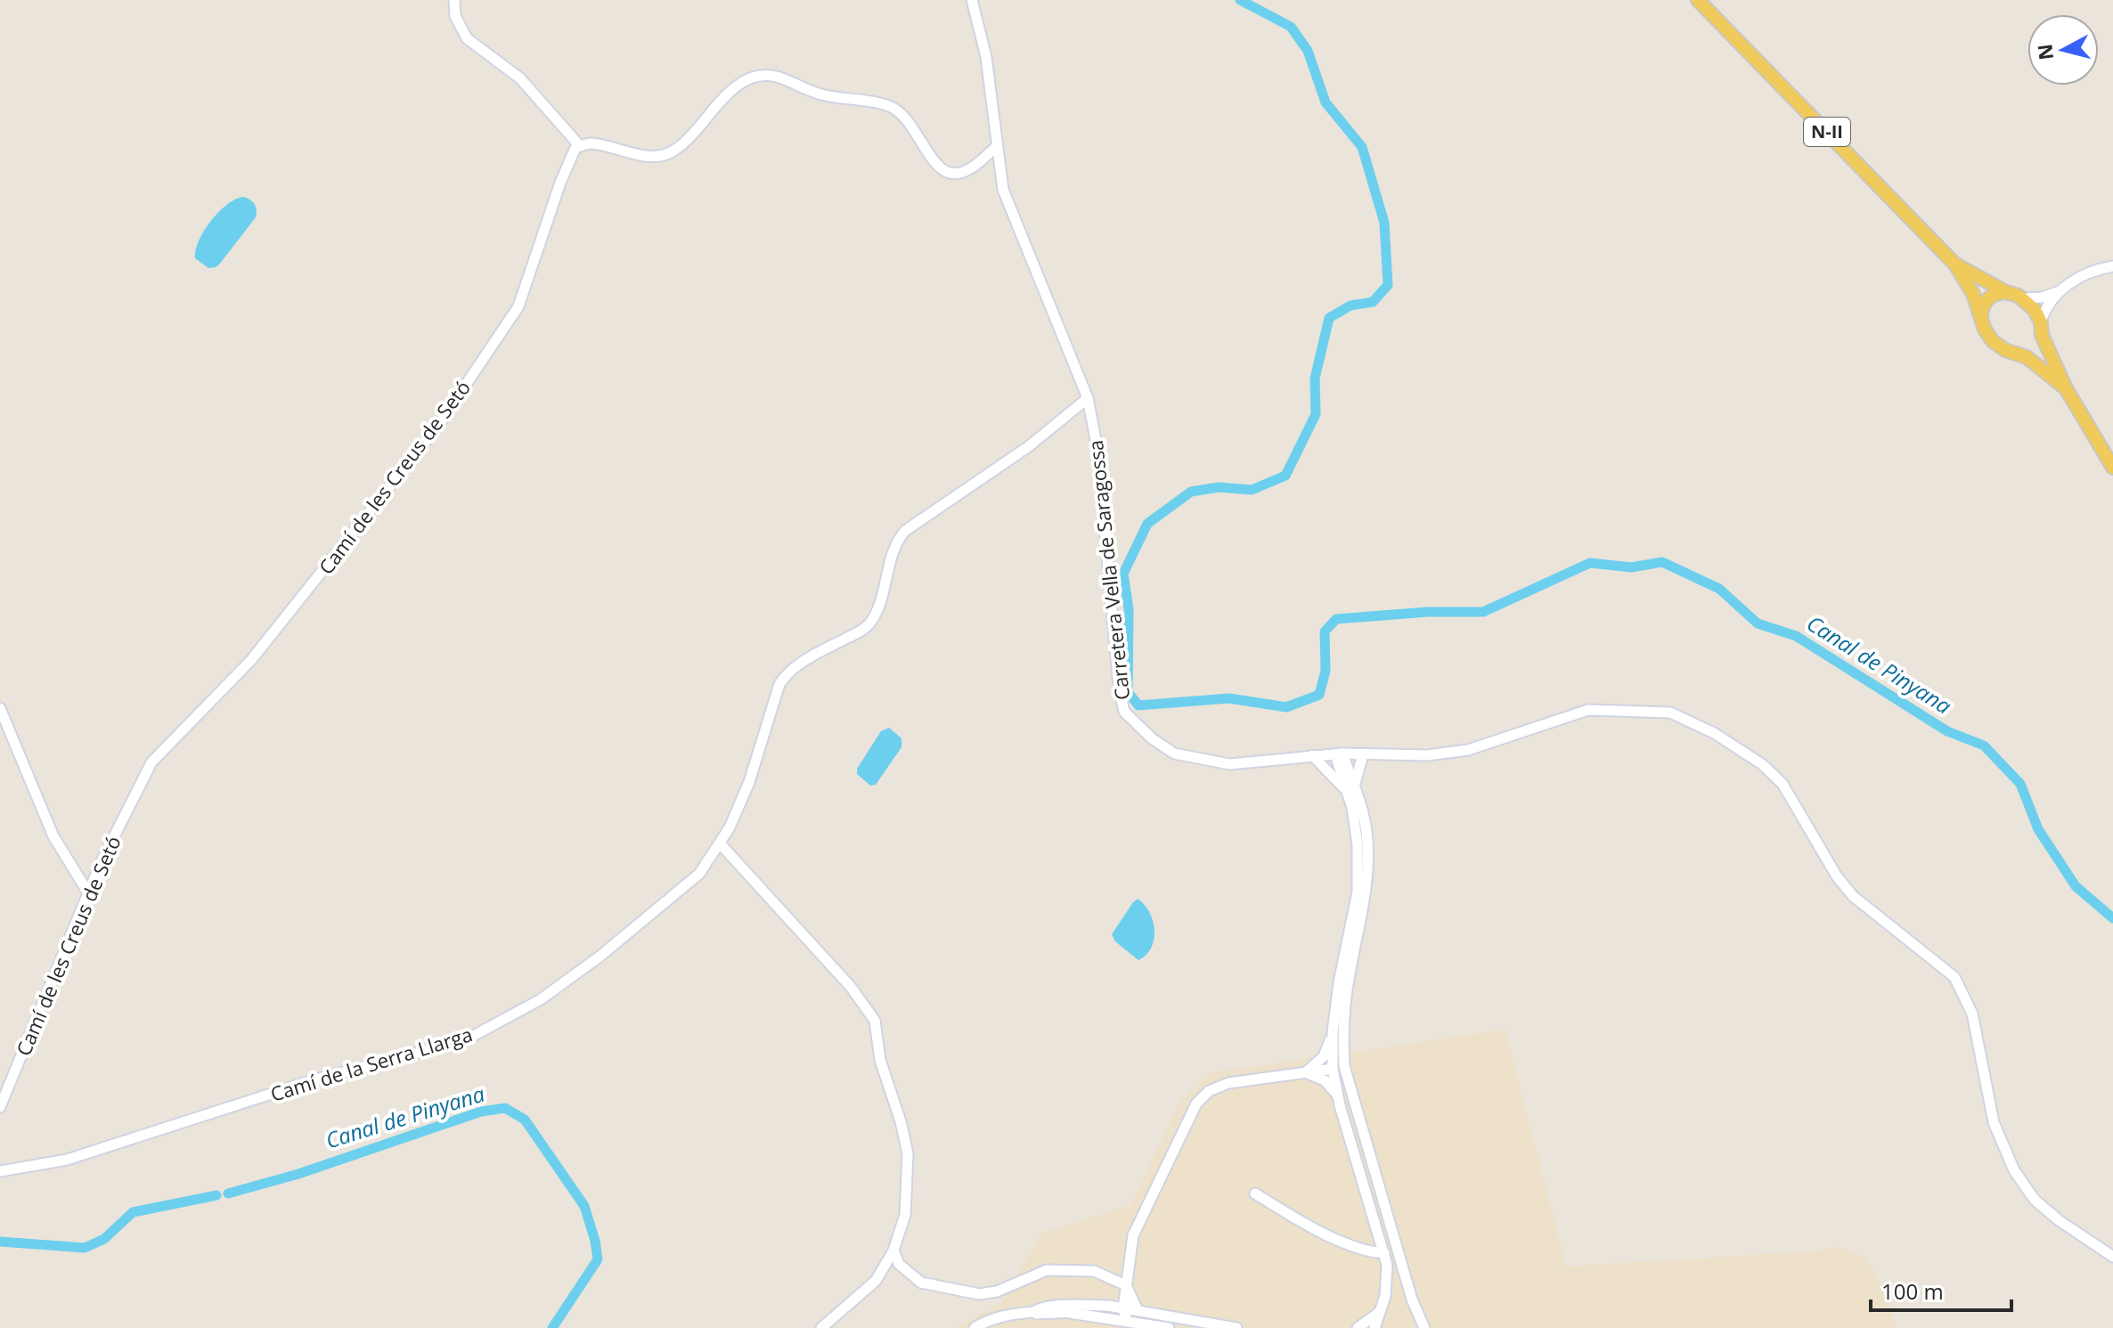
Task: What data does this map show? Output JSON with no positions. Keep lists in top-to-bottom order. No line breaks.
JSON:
{"streets":{"main road":["N-II"],"street":["Camí de les Creus de Setó","Carretera Vella de Saragossa","Camí de la Serra Llarga"]},"crossings":[["Carretera Vella de Saragossa","Camí de la Serra Llarga"]],"water":["Canal de Pinyana"],"scale_bar":"100 m","north":"left"}
